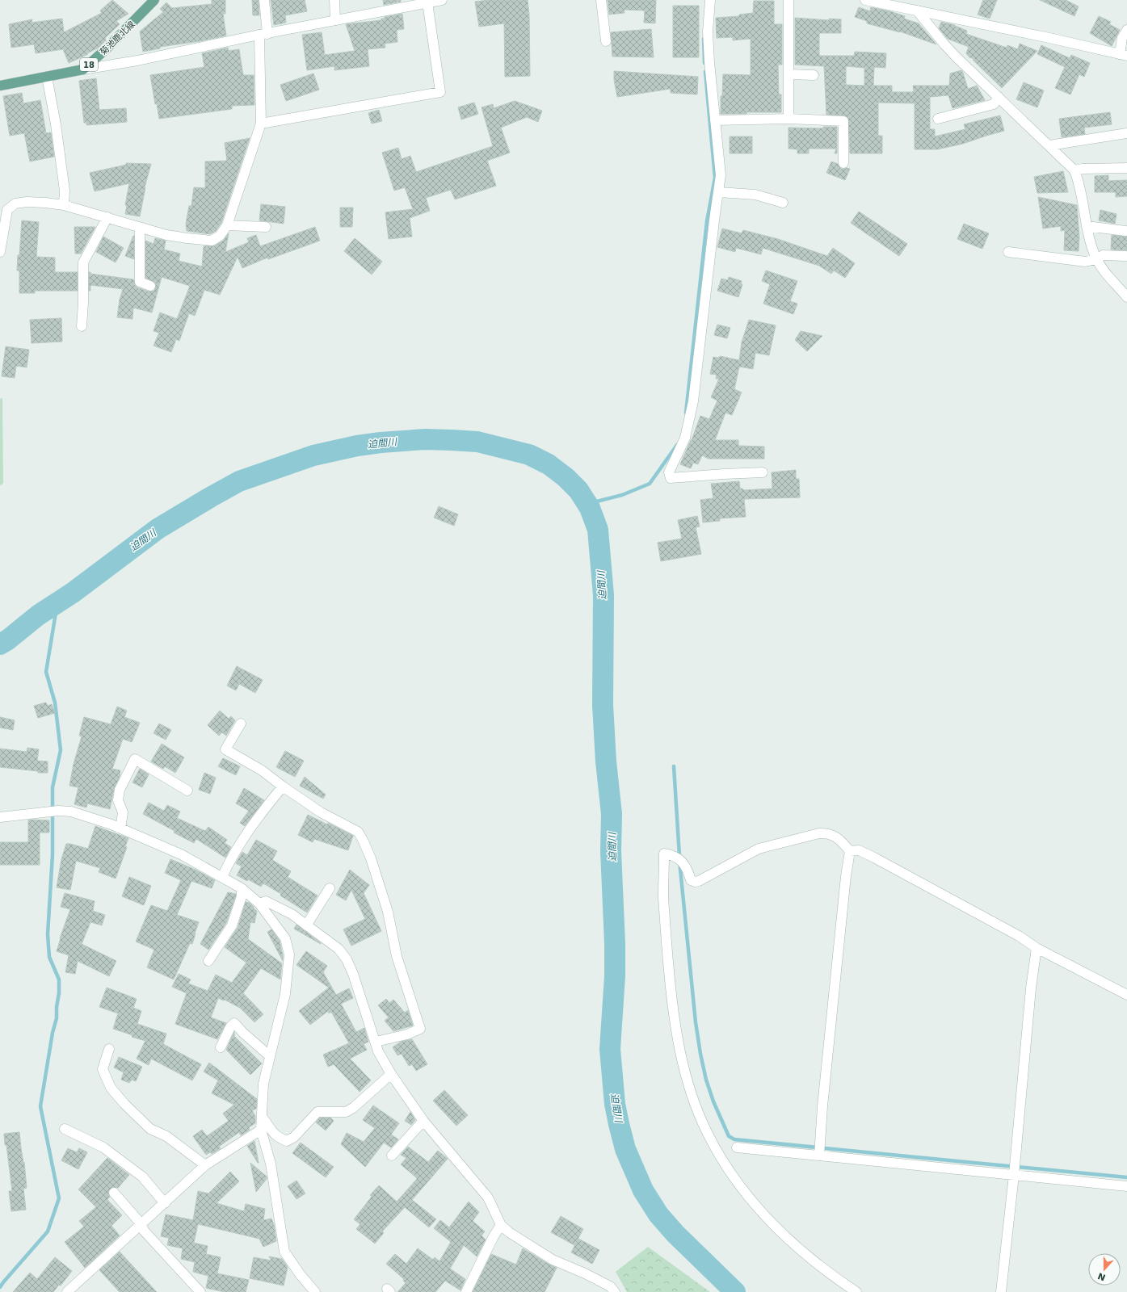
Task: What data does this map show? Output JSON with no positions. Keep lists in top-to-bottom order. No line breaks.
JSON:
{"streets":{"main road":["菊池鹿北線","18"]},"crossings":[["菊池鹿北線","18"]],"water":["迫間川"],"north":"bottom"}
